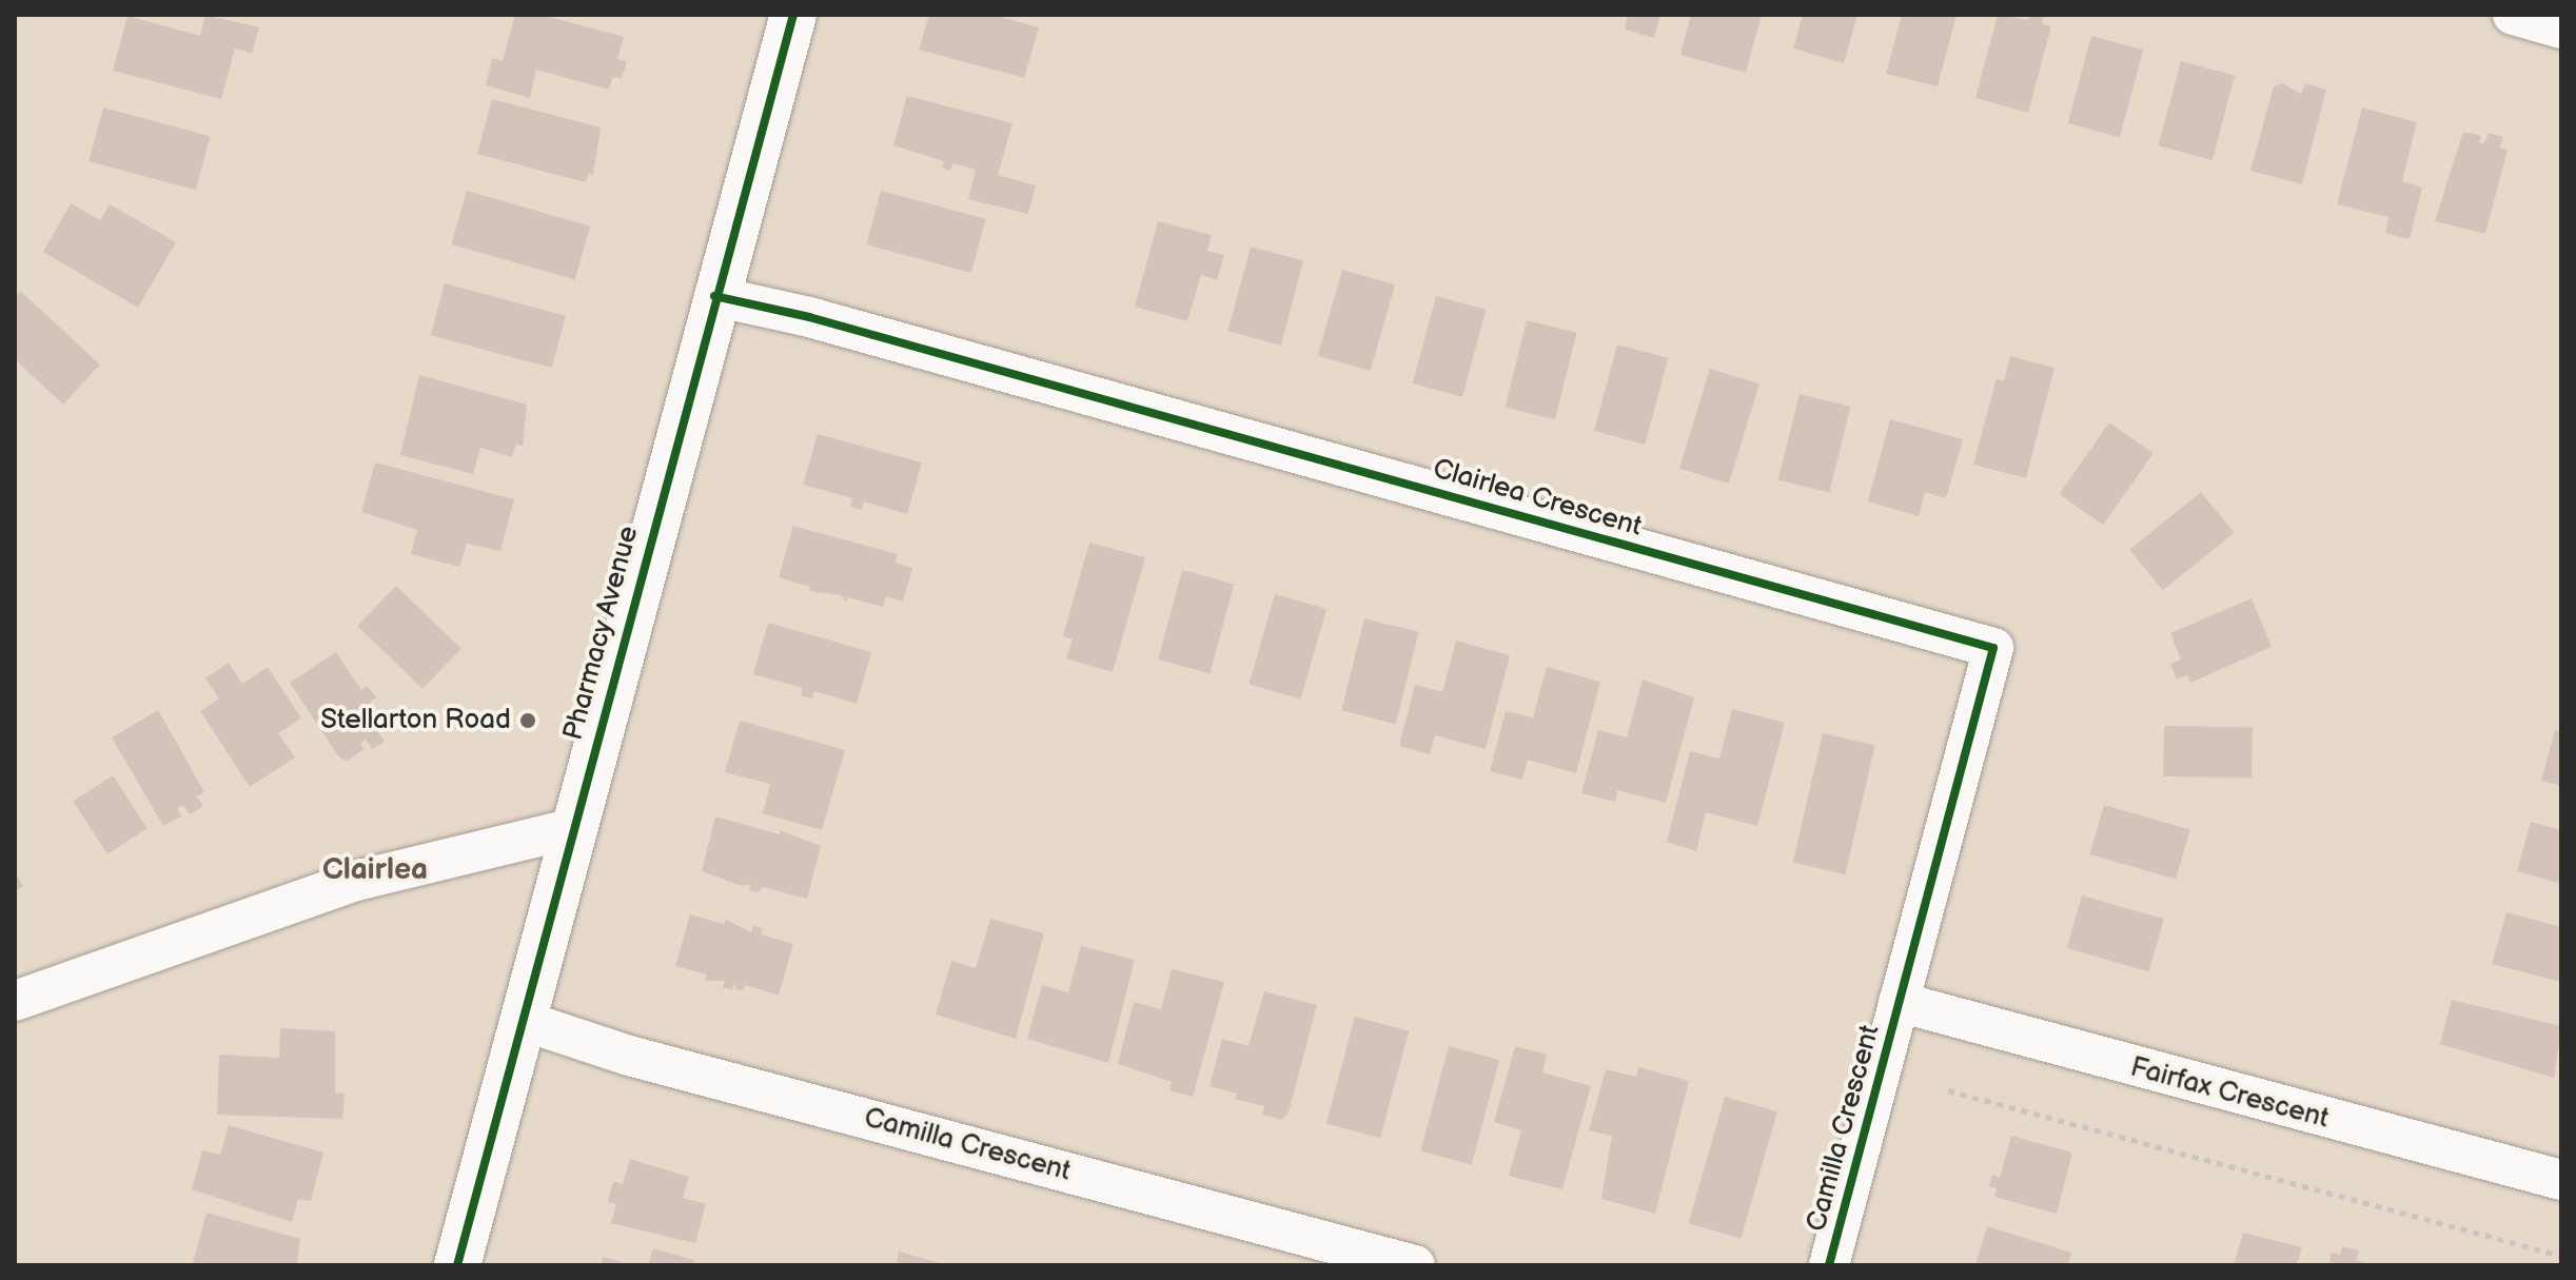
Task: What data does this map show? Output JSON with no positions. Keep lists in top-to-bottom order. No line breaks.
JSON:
{"streets":{"street":["Clairlea Crescent","Pharmacy Avenue","Fairfax Crescent","Camilla Crescent"]},"crossings":[["Clairlea Crescent","Pharmacy Avenue"],["Clairlea Crescent","Fairfax Crescent"],["Clairlea Crescent","Camilla Crescent"],["Pharmacy Avenue","Camilla Crescent"],["Fairfax Crescent","Camilla Crescent"]],"districts":["Clairlea"],"places":["Stellarton Road"]}
